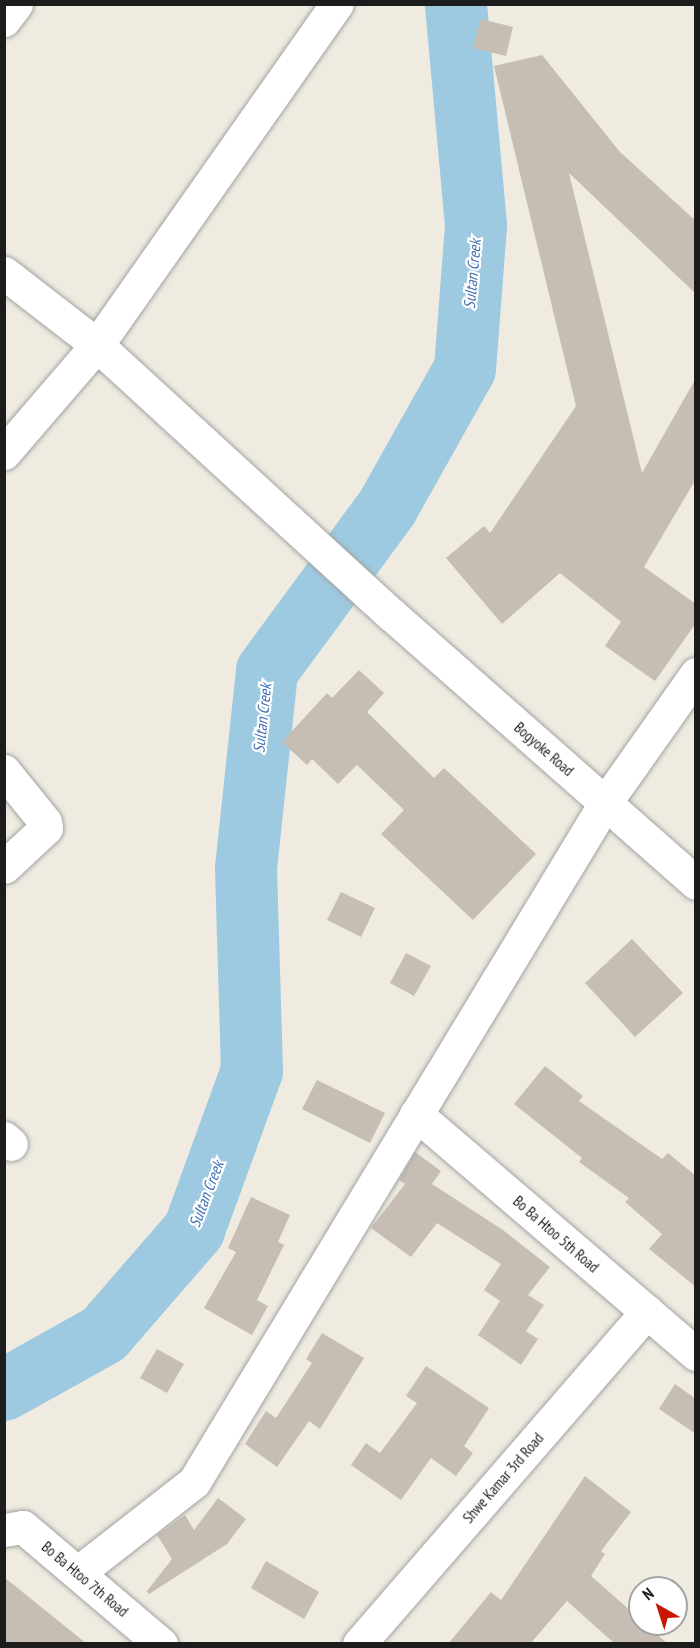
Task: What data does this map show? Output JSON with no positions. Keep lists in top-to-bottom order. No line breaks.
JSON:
{"streets":{"street":["Bogyoke Road","Bo Ba Htoo 5th Road","Shwe Kamar 3rd Road","Bo Ba Htoo 7th Road"]},"crossings":[["Bo Ba Htoo 5th Road","Shwe Kamar 3rd Road"]],"water":["Sultan Creek"],"north":"top left"}
